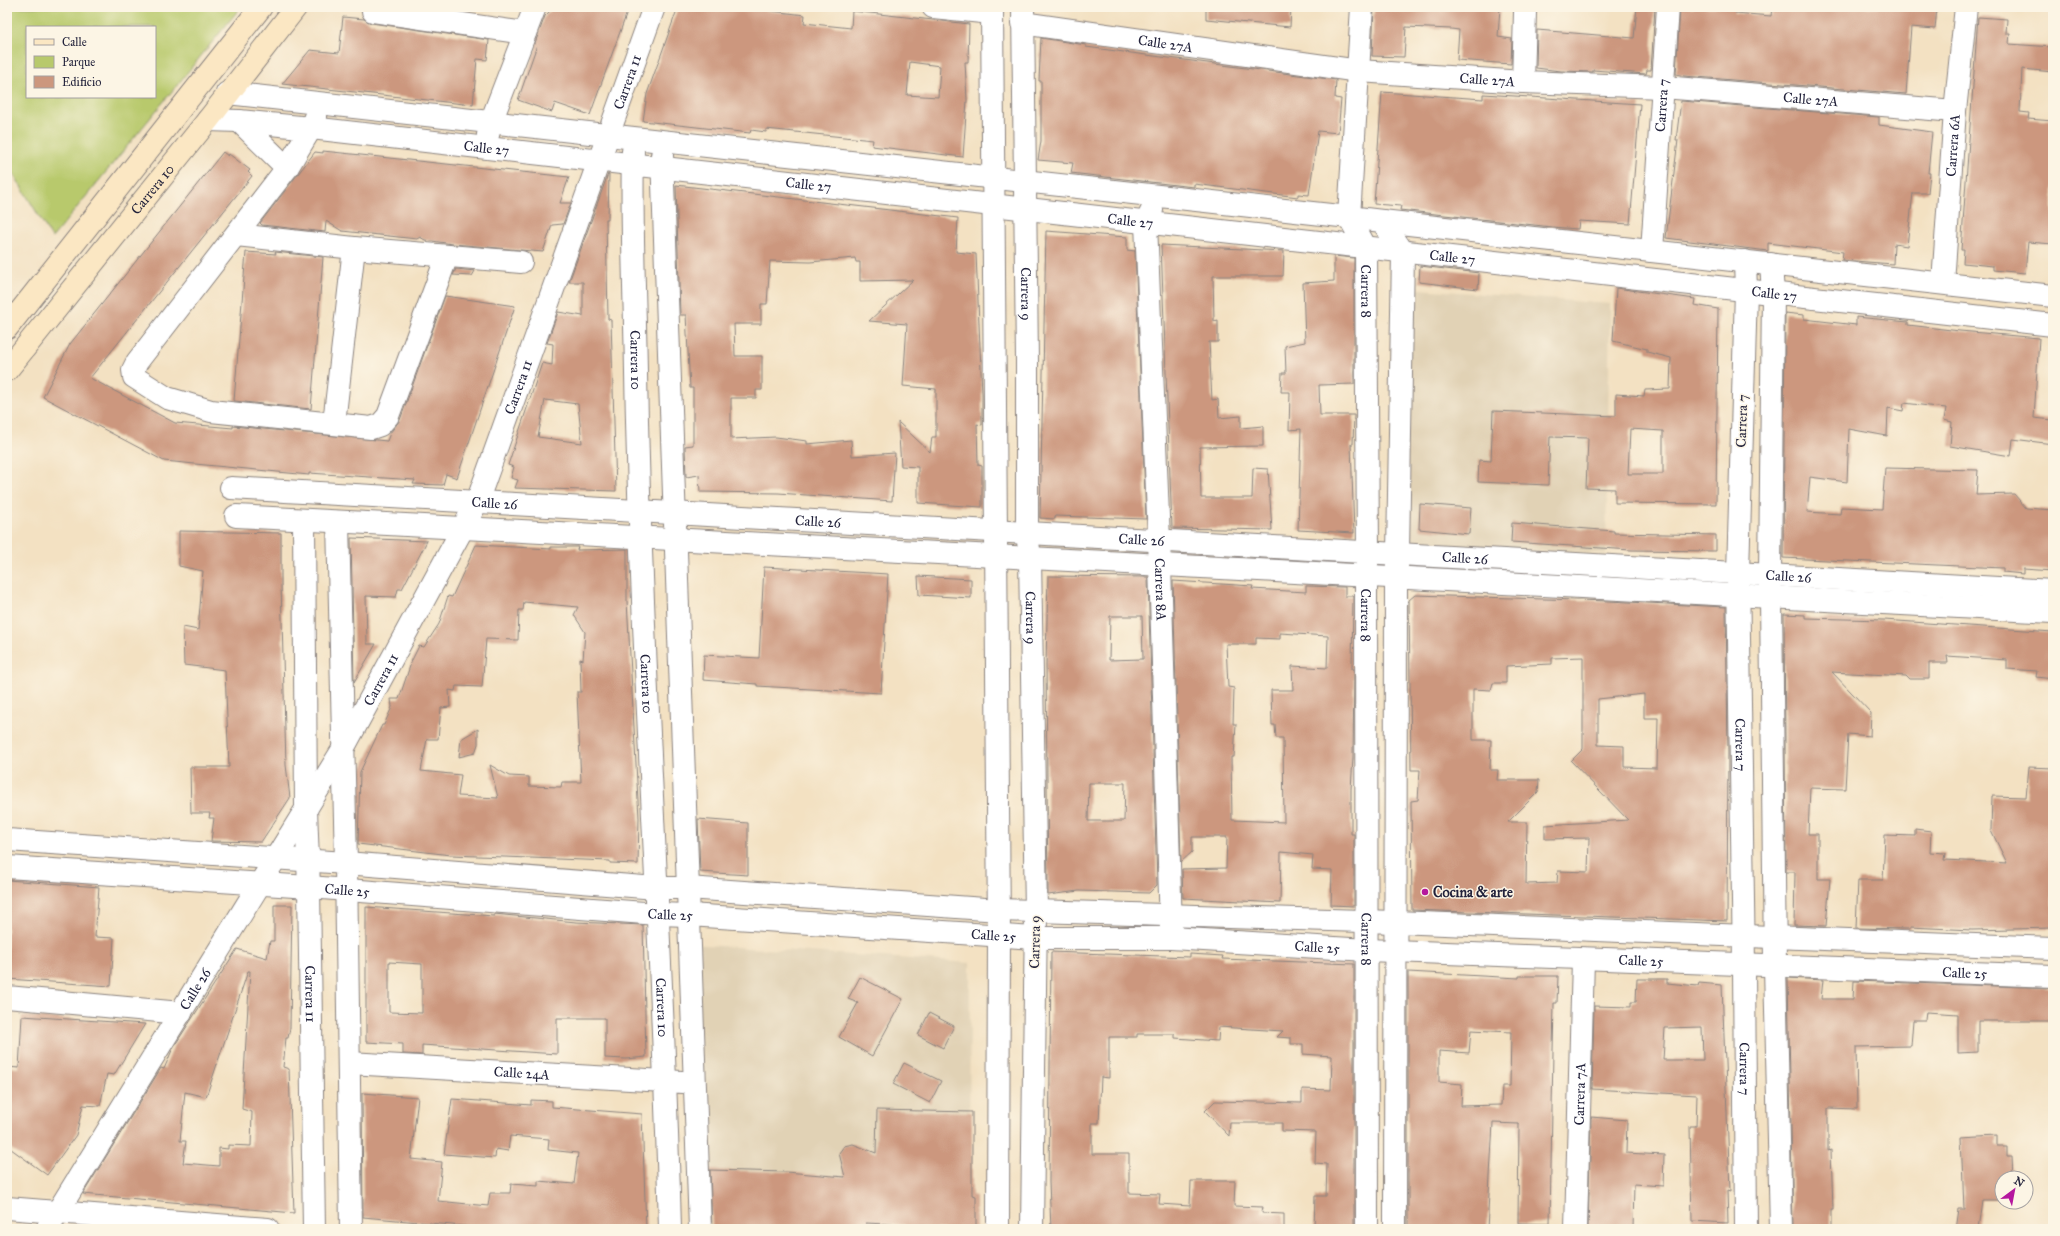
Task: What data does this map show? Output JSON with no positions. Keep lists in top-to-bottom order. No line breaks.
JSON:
{"streets":{"main road":["Carrera 10"],"street":["Calle 27A","Carrera 11","Carrera 7","Carrera 6A","Calle 27","Carrera 8","Carrera 9","Calle 26","Carrera 8A","Calle 25","Calle 24A","Carrera 7A"]},"crossings":[["Calle 27A","Carrera 7"],["Calle 27A","Carrera 6A"],["Calle 27A","Carrera 9"],["Carrera 11","Calle 27"],["Carrera 11","Calle 26"],["Carrera 11","Calle 25"],["Carrera 11","Calle 24A"],["Carrera 7","Calle 27"],["Carrera 7","Calle 26"],["Carrera 7","Calle 25"],["Carrera 6A","Calle 27"],["Calle 27","Carrera 10"],["Calle 27","Carrera 8"],["Calle 27","Carrera 9"],["Calle 27","Carrera 8A"],["Carrera 10","Calle 26"],["Carrera 10","Calle 25"],["Carrera 10","Calle 24A"],["Carrera 8","Calle 26"],["Carrera 8","Calle 25"],["Carrera 9","Calle 26"],["Carrera 9","Calle 25"],["Calle 26","Carrera 8A"],["Calle 26","Calle 25"],["Carrera 8A","Calle 25"],["Calle 25","Carrera 7A"]],"places":["Cocina & arte"],"legend":["Calle","Parque","Edificio"],"north":"top right"}
